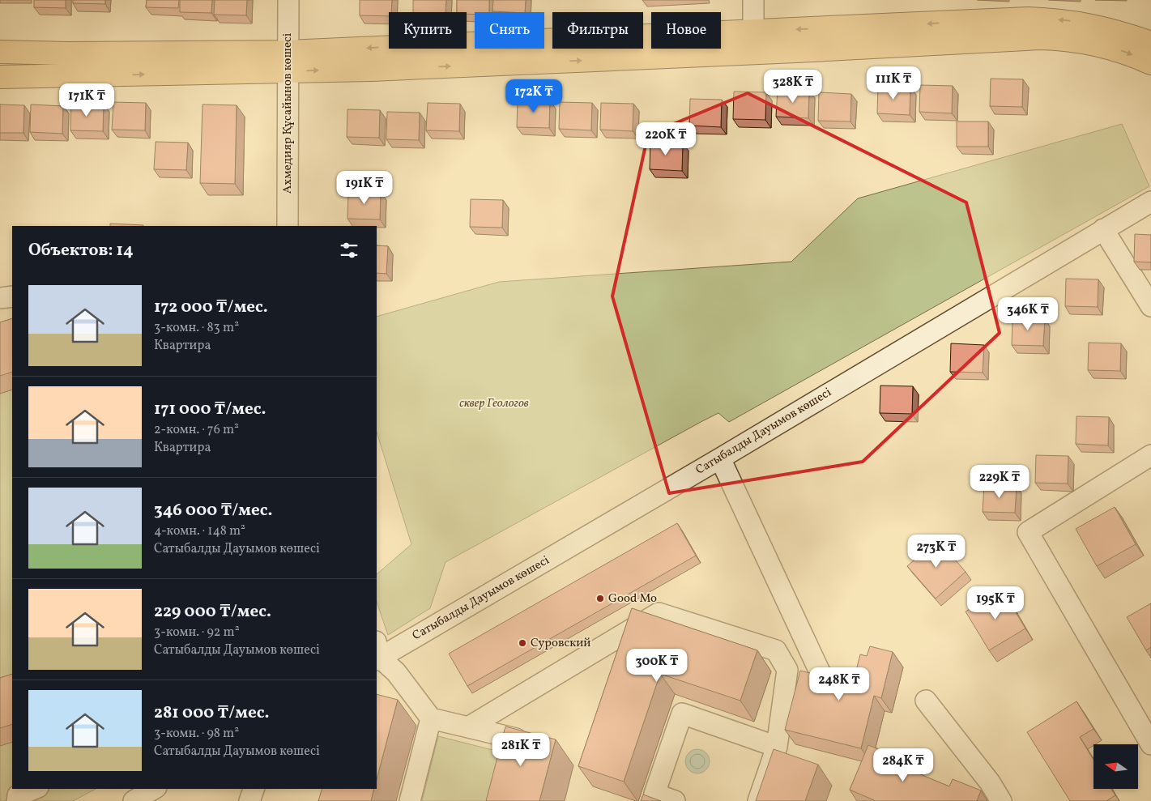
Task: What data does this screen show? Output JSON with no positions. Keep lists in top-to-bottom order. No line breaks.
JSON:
{"streets":{"street":["Ахмедияр Құсайынов көшесі","Сатыбалды Дауымов көшесі"]},"parks":["сквер Геологов"],"places":["Good Mo","Суровский"],"north":"left","page":{"chip":["Купить","Снять","Фильтры","Новое"],"price":["111K ₸","328K ₸","172K ₸","171K ₸","220K ₸","191K ₸","346K ₸","229K ₸","273K ₸","195K ₸","300K ₸","248K ₸","281K ₸","284K ₸"],"heading":"Объектов: 14","list":[{"name":"172 000 ₸/мес.","note":"3-комн. · 83 m² · Квартира"},{"name":"171 000 ₸/мес.","note":"2-комн. · 76 m² · Квартира"},{"name":"346 000 ₸/мес.","note":"4-комн. · 148 m² · Сатыбалды Дауымов көшесі"},{"name":"229 000 ₸/мес.","note":"3-комн. · 92 m² · Сатыбалды Дауымов көшесі"},{"name":"281 000 ₸/мес.","note":"3-комн. · 98 m² · Сатыбалды Дауымов көшесі"}]}}
